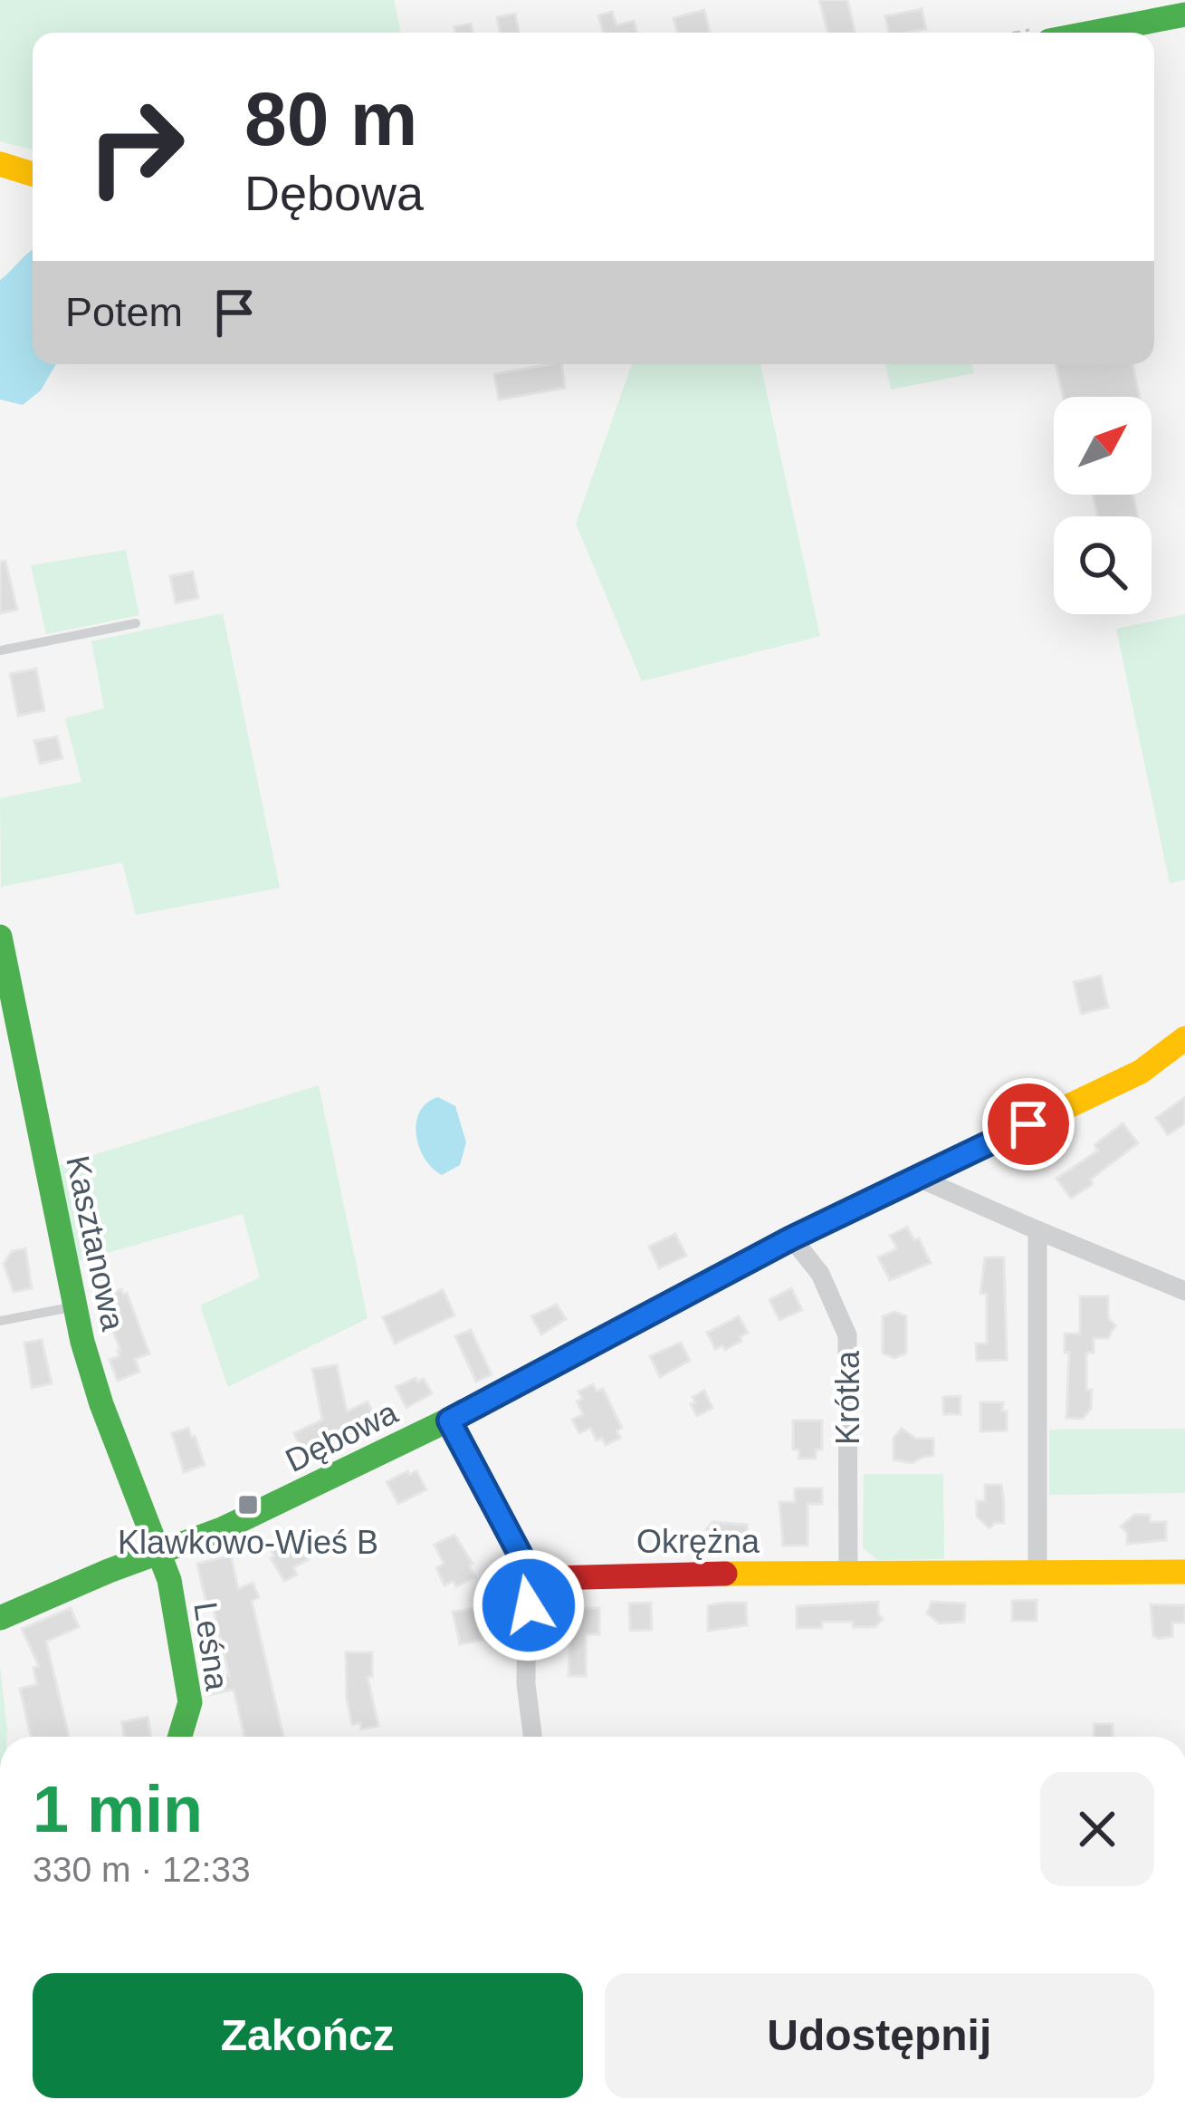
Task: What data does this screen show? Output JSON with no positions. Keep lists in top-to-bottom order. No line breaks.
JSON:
{"streets":{"street":["Kasztanowa","Krótka","Dębowa","Okrężna","Leśna"]},"crossings":[["Kasztanowa","Dębowa"],["Kasztanowa","Leśna"],["Krótka","Dębowa"],["Krótka","Okrężna"],["Dębowa","Leśna"]],"places":{"transit":["Klawkowo-Wieś B"]},"north":"top right","page":{"turn":["80 m","Dębowa"],"then":"Potem","heading":["1 min","330 m · 12:33"],"buttons":["Zakończ","Udostępnij"]}}
